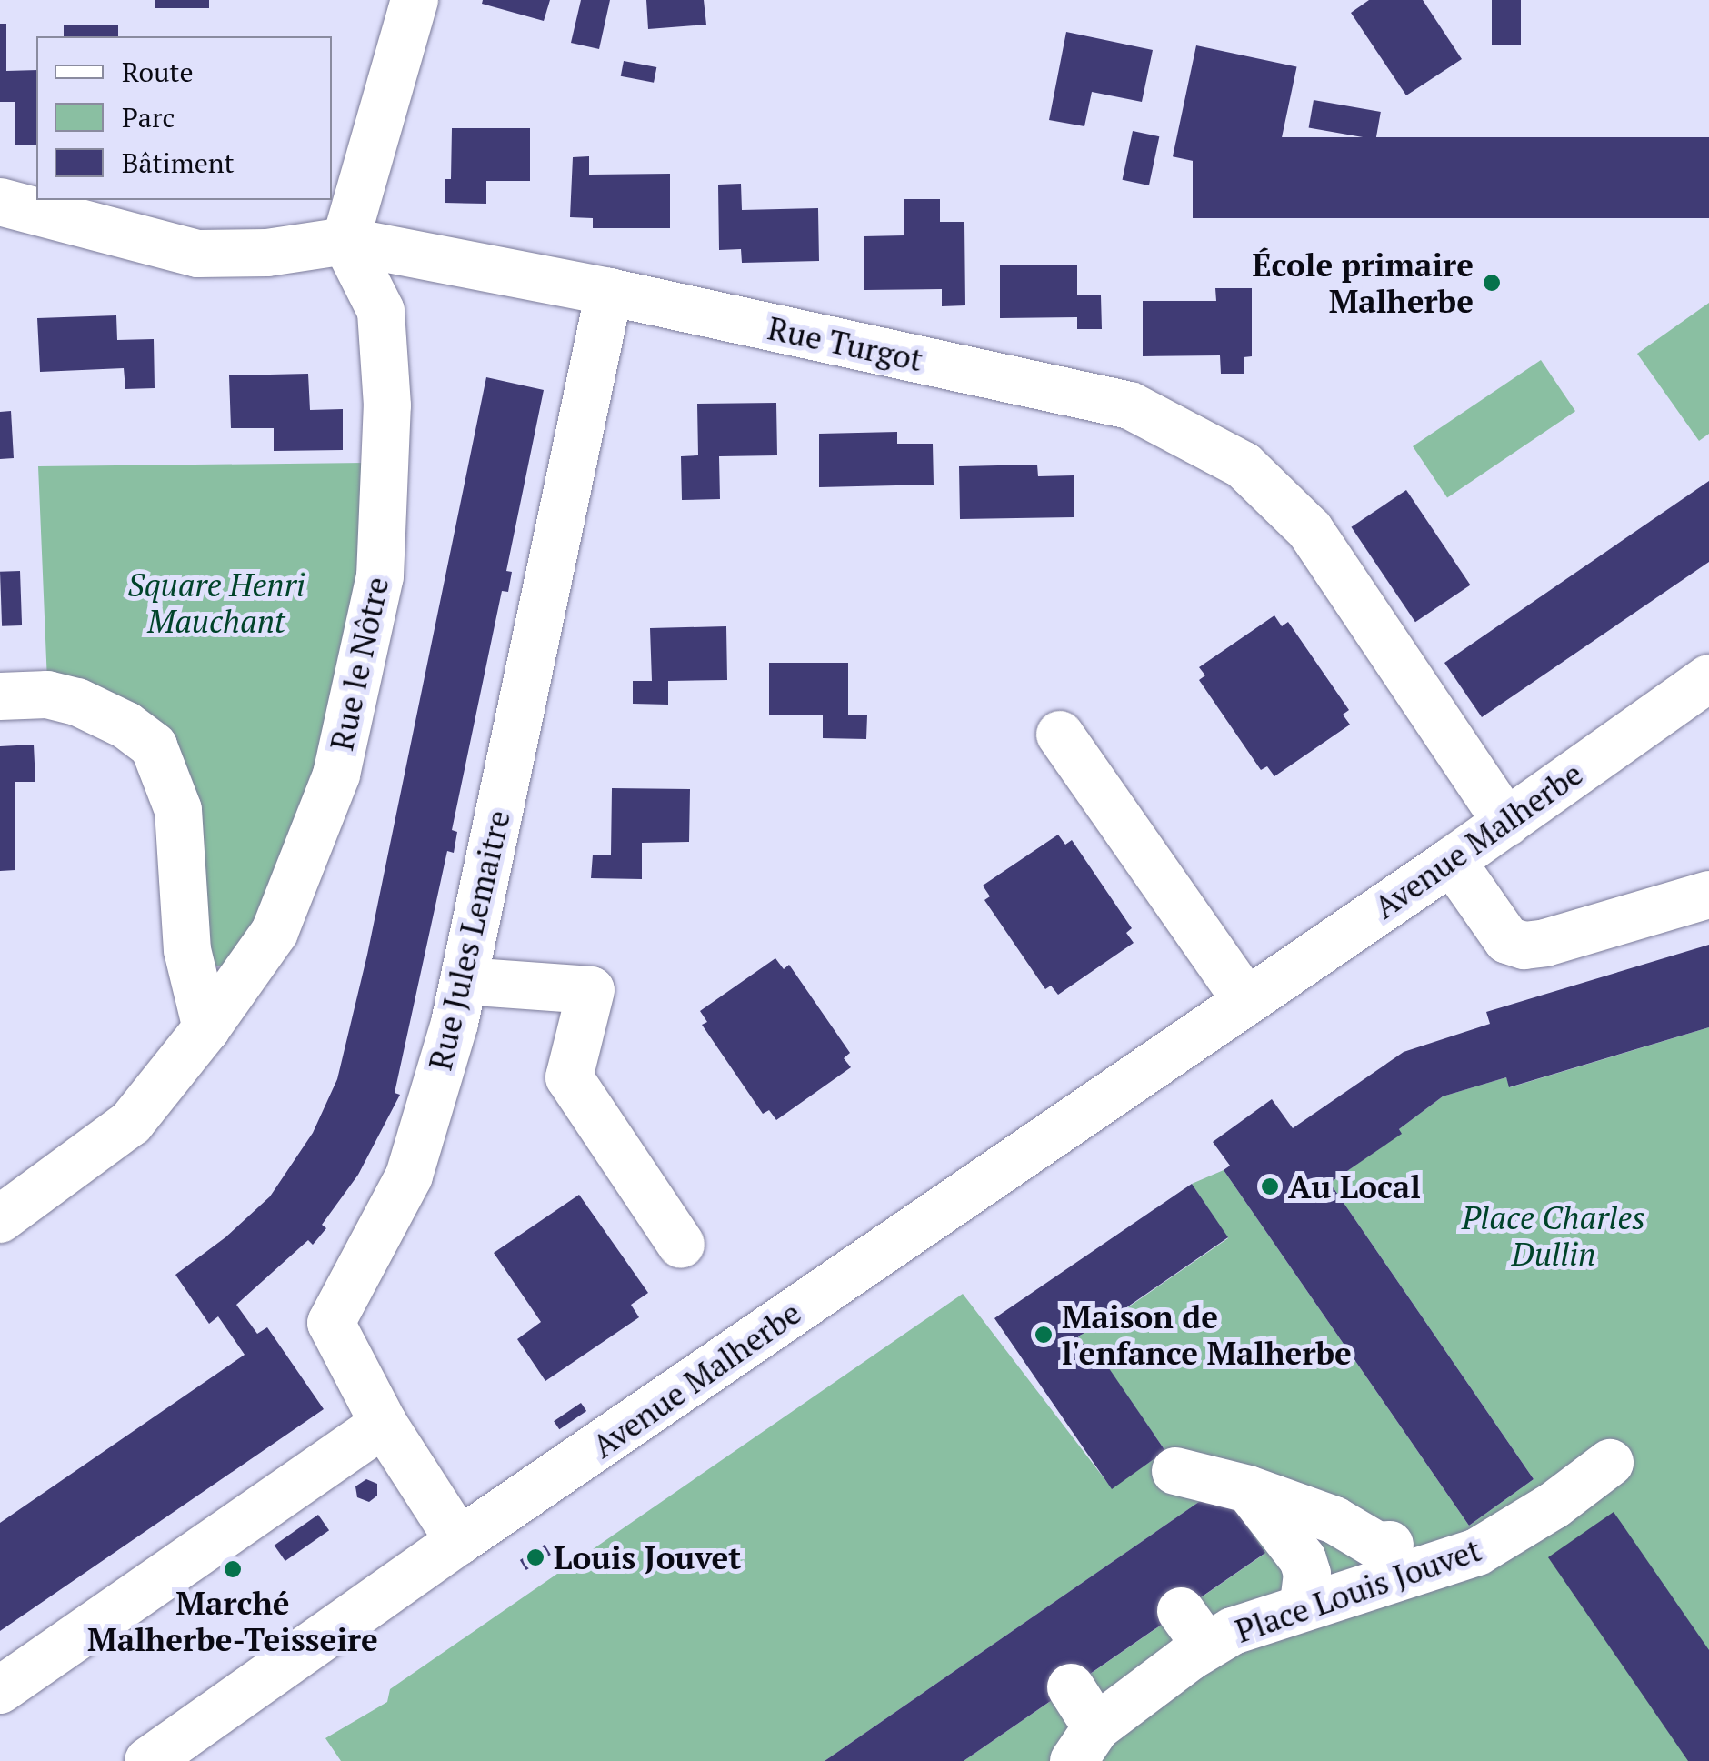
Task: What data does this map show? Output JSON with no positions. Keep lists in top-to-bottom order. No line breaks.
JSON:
{"streets":{"street":["Rue Turgot","Rue le Nôtre","Avenue Malherbe","Rue Jules Lemaitre","Place Louis Jouvet"]},"crossings":[["Rue Turgot","Rue le Nôtre"],["Rue Turgot","Avenue Malherbe"],["Rue Turgot","Rue Jules Lemaitre"],["Avenue Malherbe","Rue Jules Lemaitre"]],"parks":["Square Henri Mauchant","Place Charles Dullin"],"places":["École primaire Malherbe","Au Local","Maison de l'enfance Malherbe","Louis Jouvet","Marché Malherbe-Teisseire"],"legend":["Route","Parc","Bâtiment"]}
